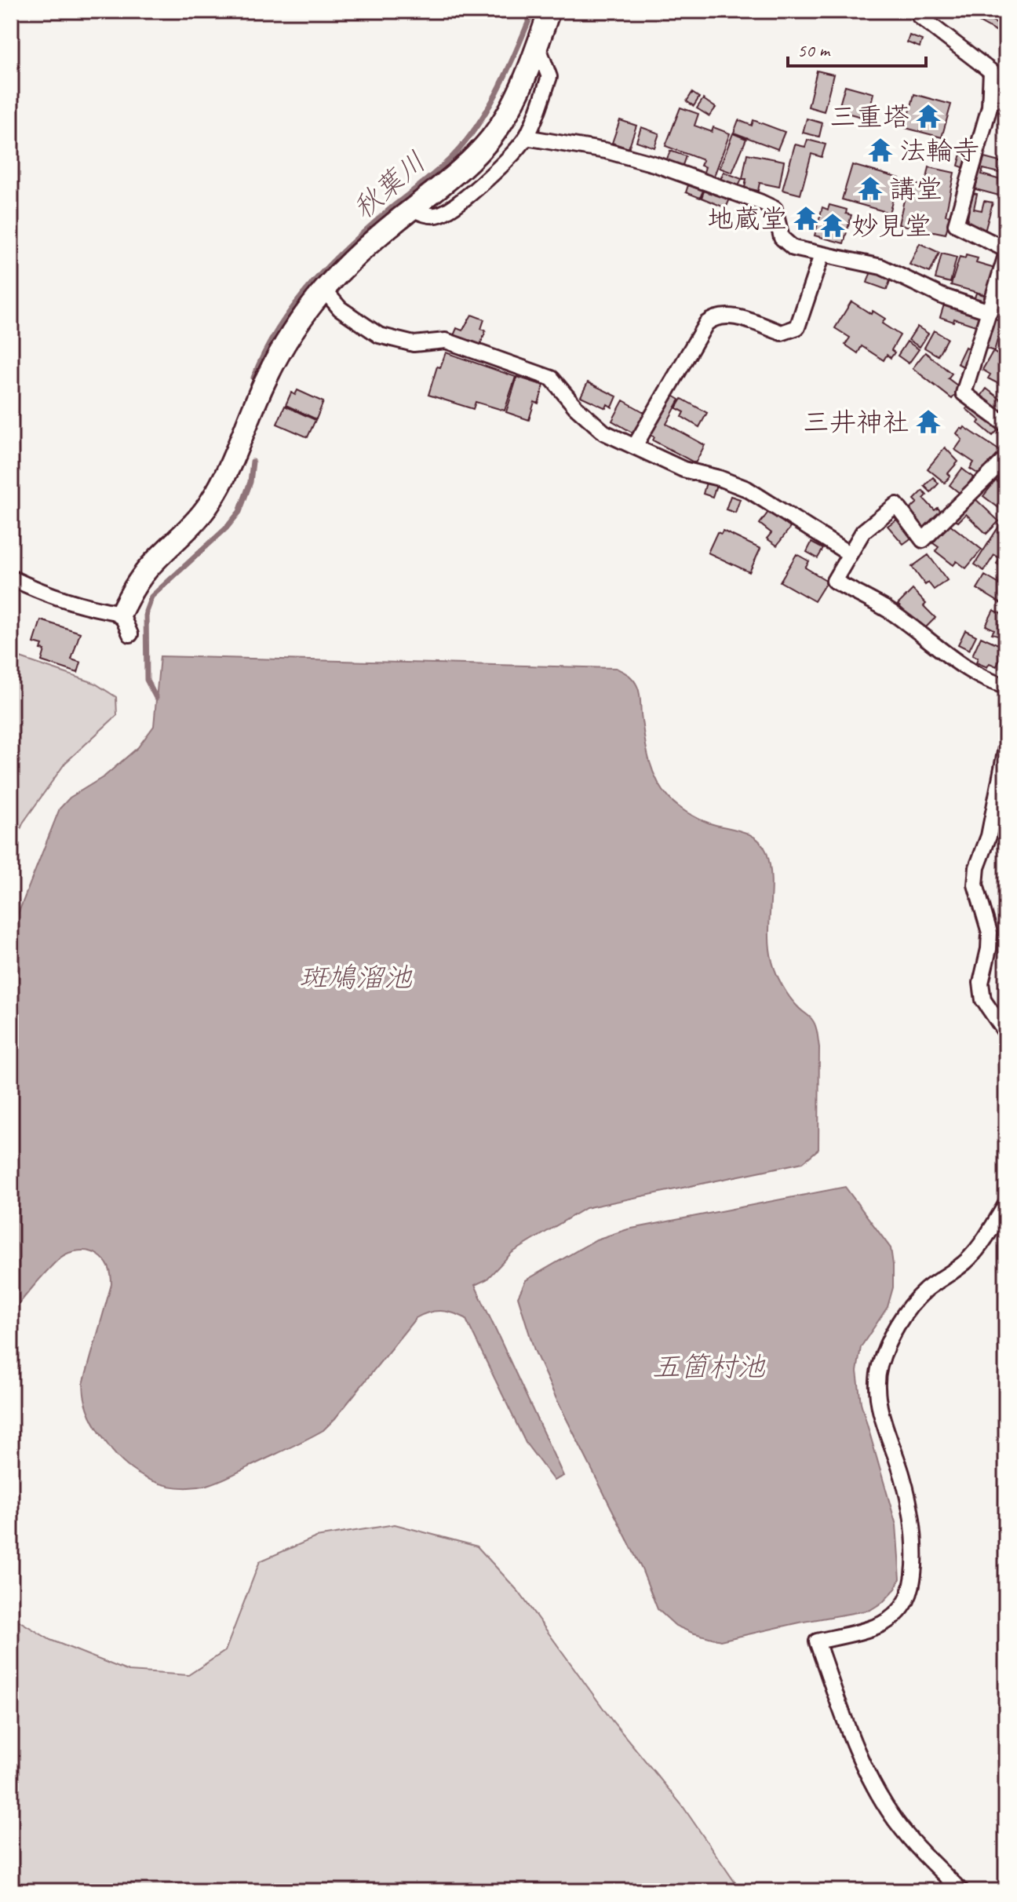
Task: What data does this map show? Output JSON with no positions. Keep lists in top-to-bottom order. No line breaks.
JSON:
{"water":["秋葉川","斑鳩溜池","五箇村池"],"places":{"temple":["三重塔","法輪寺","講堂","地蔵堂","妙見堂","三井神社"]},"scale_bar":"50 m"}
